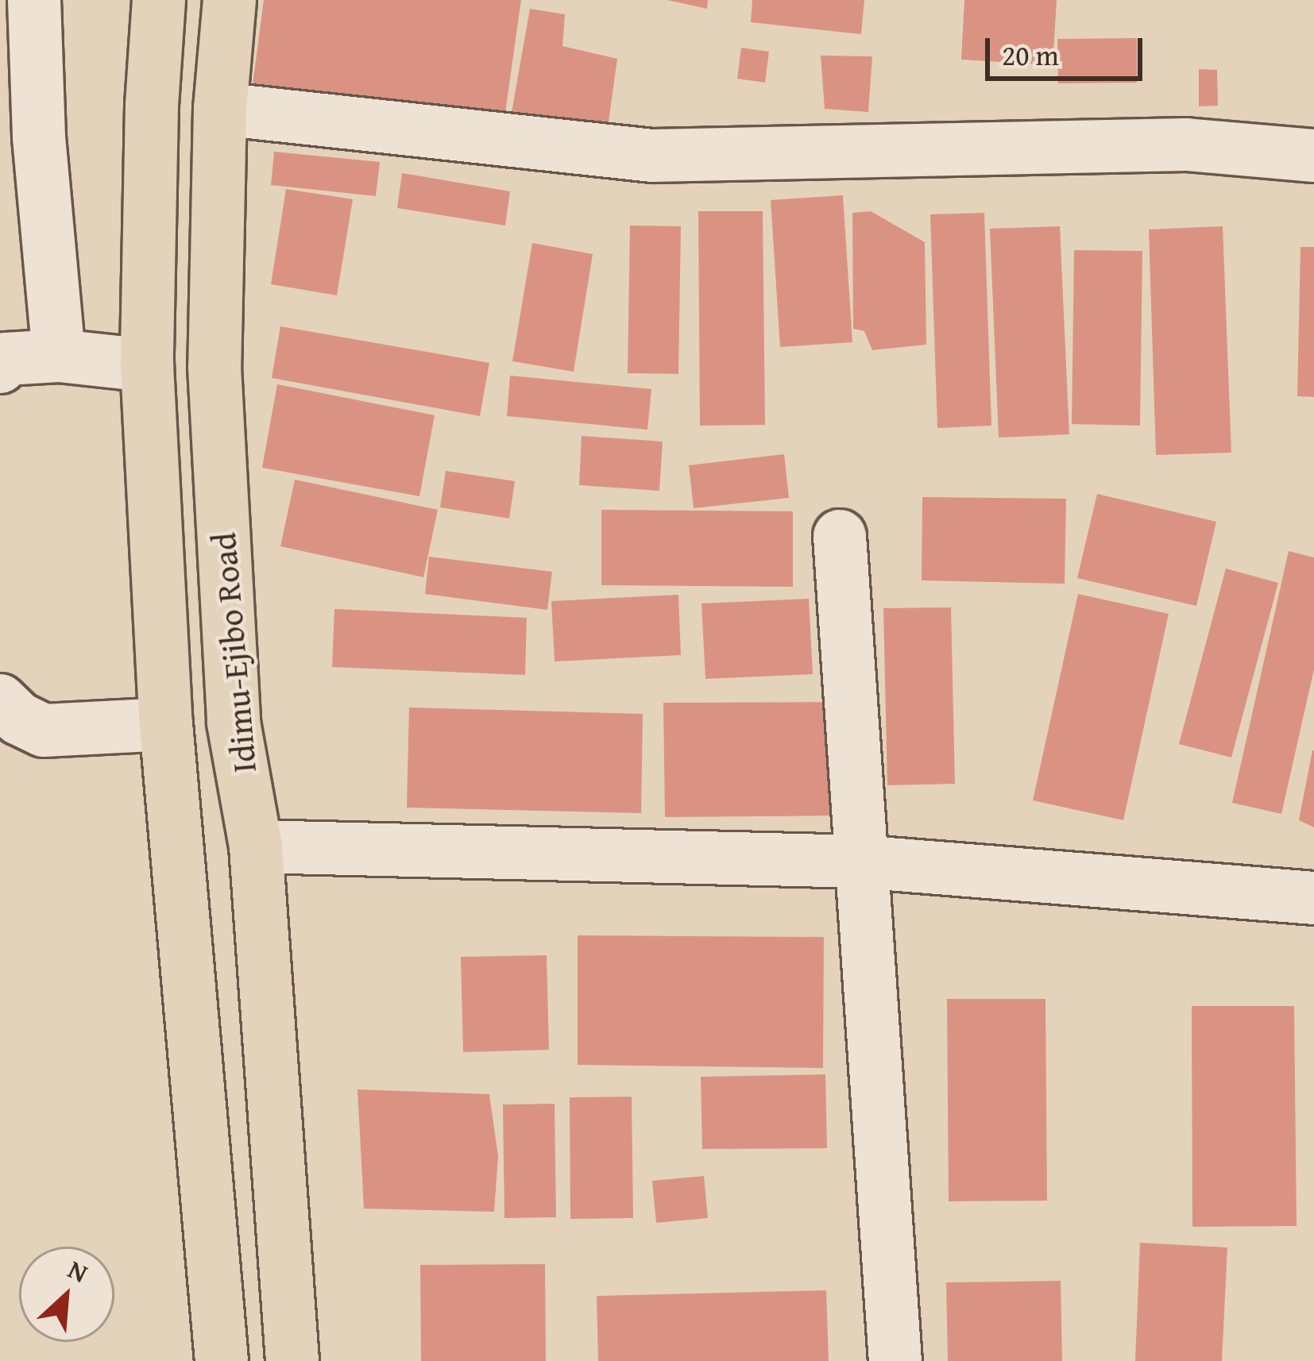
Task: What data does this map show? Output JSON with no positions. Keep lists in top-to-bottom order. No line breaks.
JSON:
{"streets":{"main road":["Idimu-Ejibo Road"]},"scale_bar":"20 m","north":"top right"}
